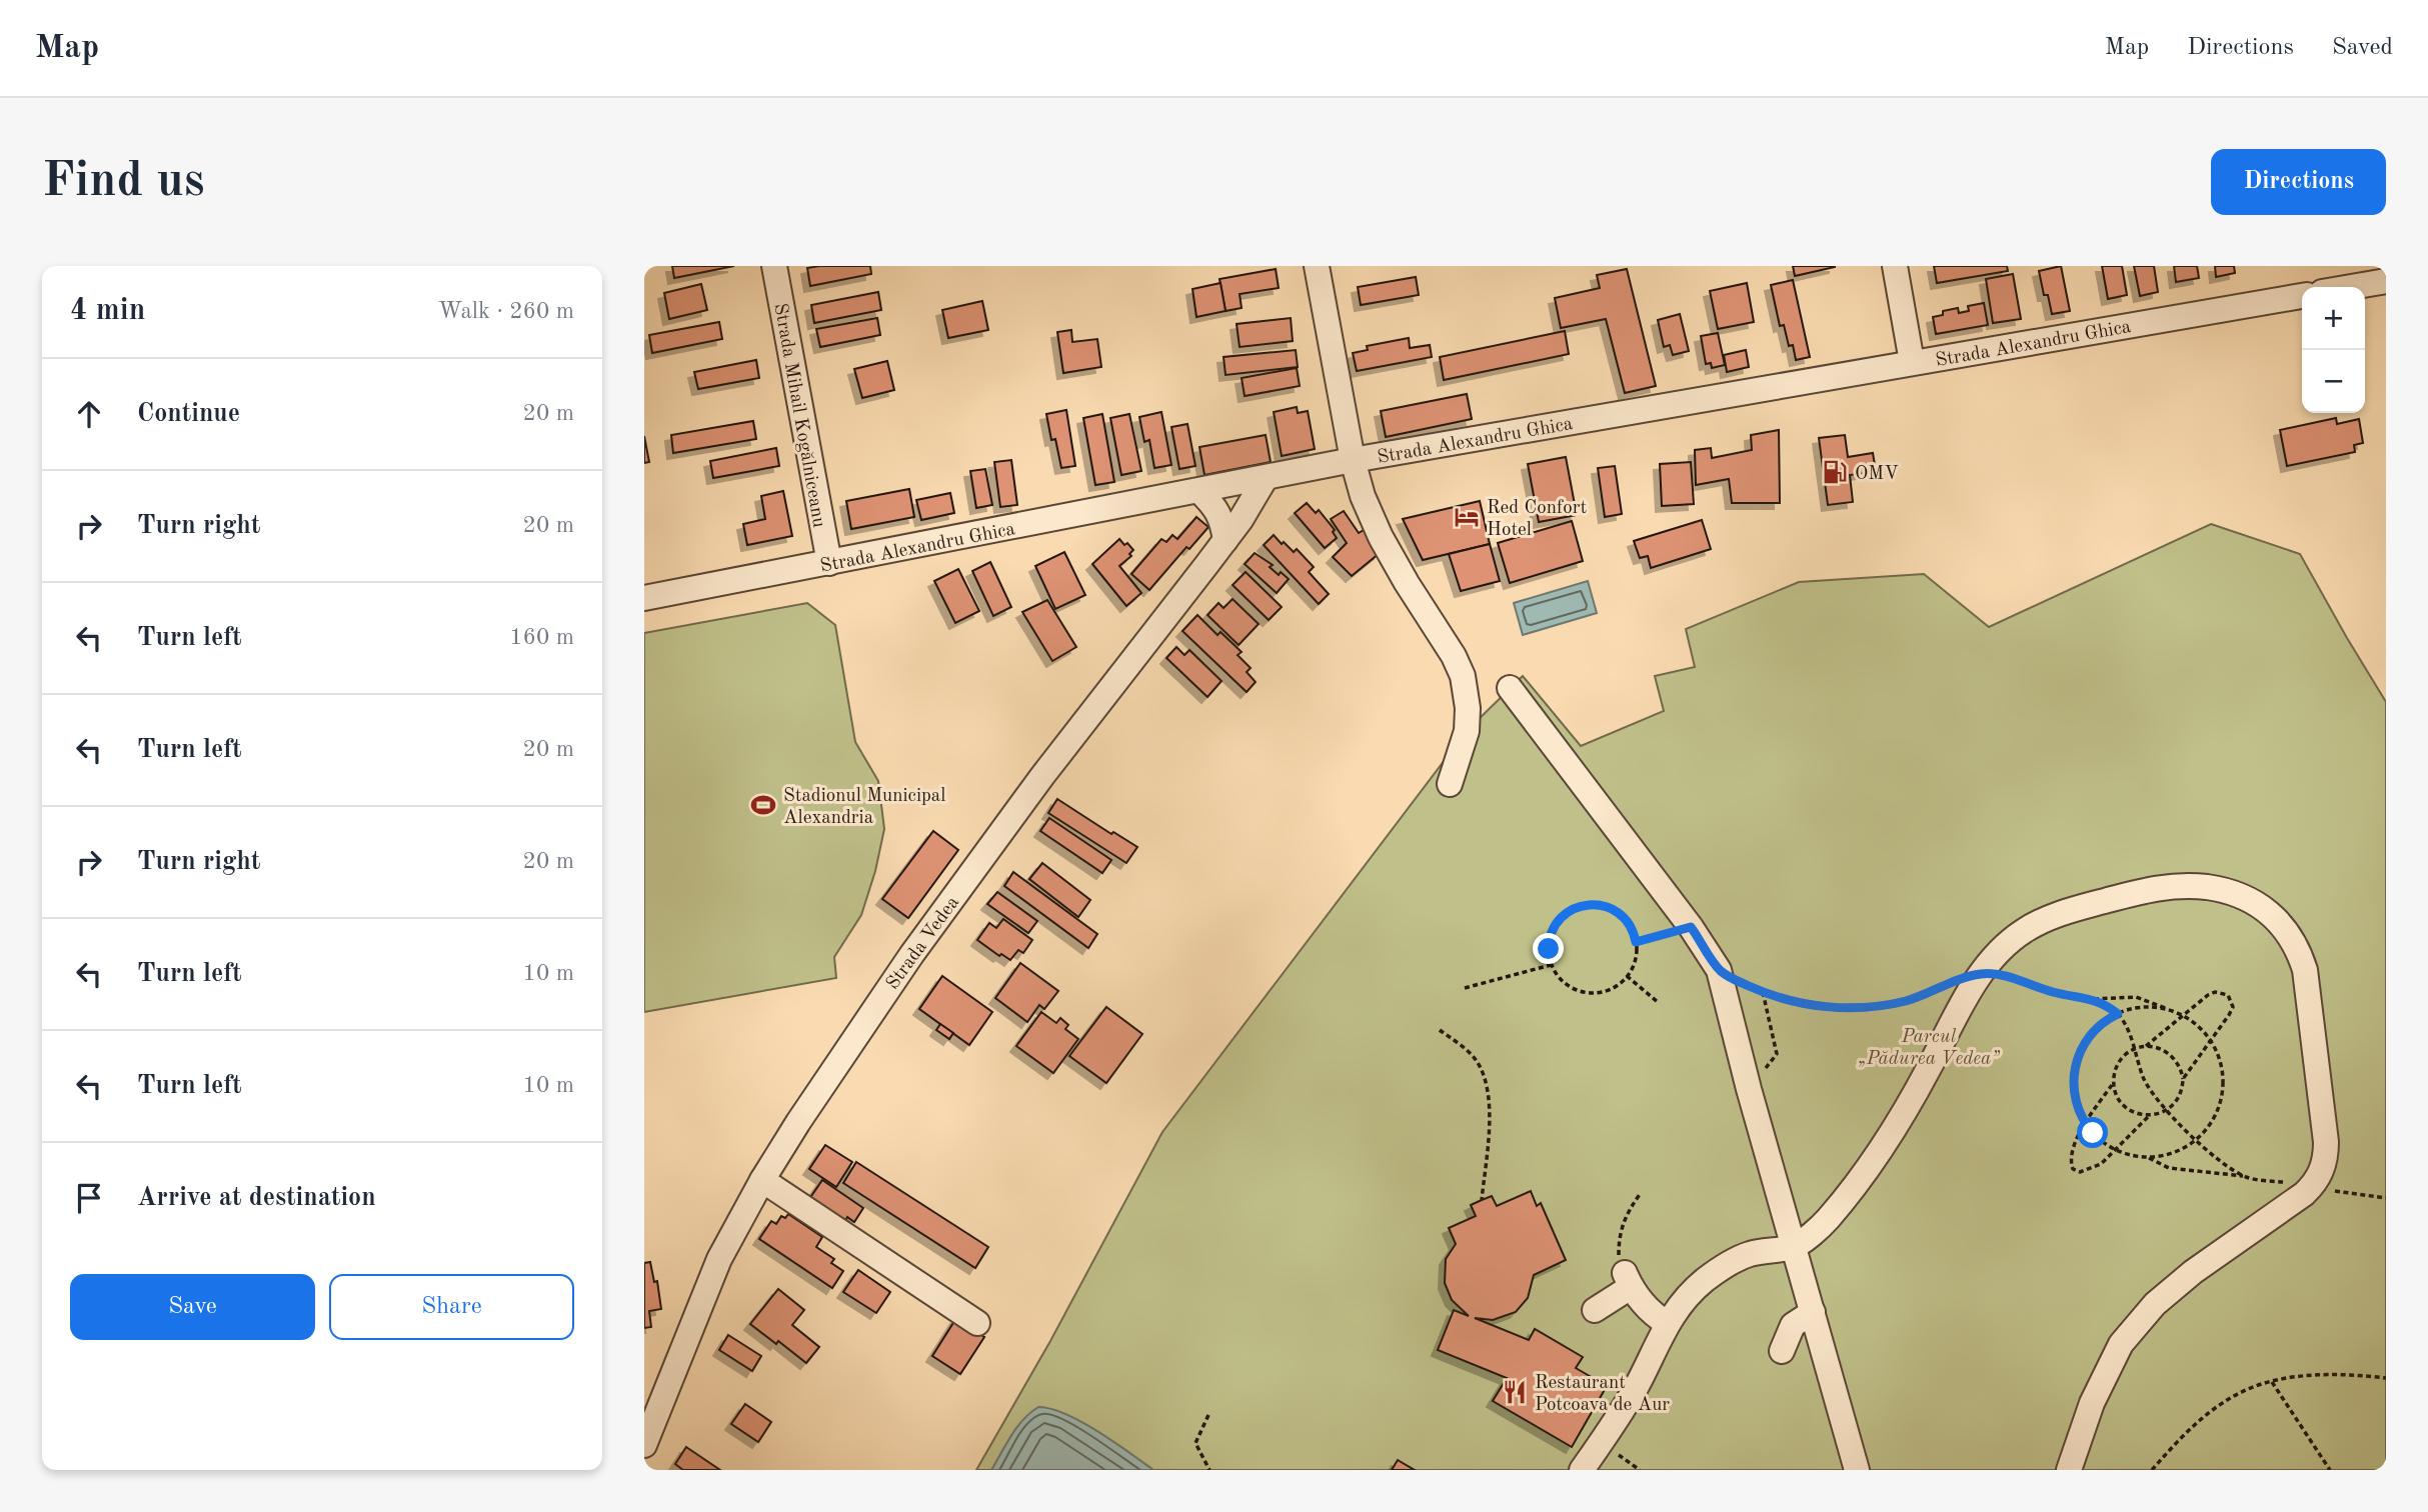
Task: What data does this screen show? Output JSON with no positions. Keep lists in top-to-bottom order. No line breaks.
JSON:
{"streets":{"street":["Strada Alexandru Ghica","Strada Mihail Kogălniceanu","Strada Vedea"]},"crossings":[["Strada Alexandru Ghica","Strada Mihail Kogălniceanu"],["Strada Alexandru Ghica","Strada Vedea"]],"parks":["Parcul „Pădurea Vedea”"],"places":{"fuel station":["OMV"],"hotel":["Red Confort Hotel"],"sports":["Stadionul Municipal Alexandria"],"restaurant":["Restaurant Potcoava de Aur"]},"page":{"header":"Map","nav":["Map","Directions","Saved"],"buttons":["Directions",["Save","Share"]],"title":"Find us","heading":["4 min","Walk · 260 m"],"map_buttons":["+","−"],"list":[["Continue","20 m"],["Turn right","20 m"],["Turn left","160 m"],["Turn left","20 m"],["Turn right","20 m"],["Turn left","10 m"],["Turn left","10 m"],"Arrive at destination"]}}
